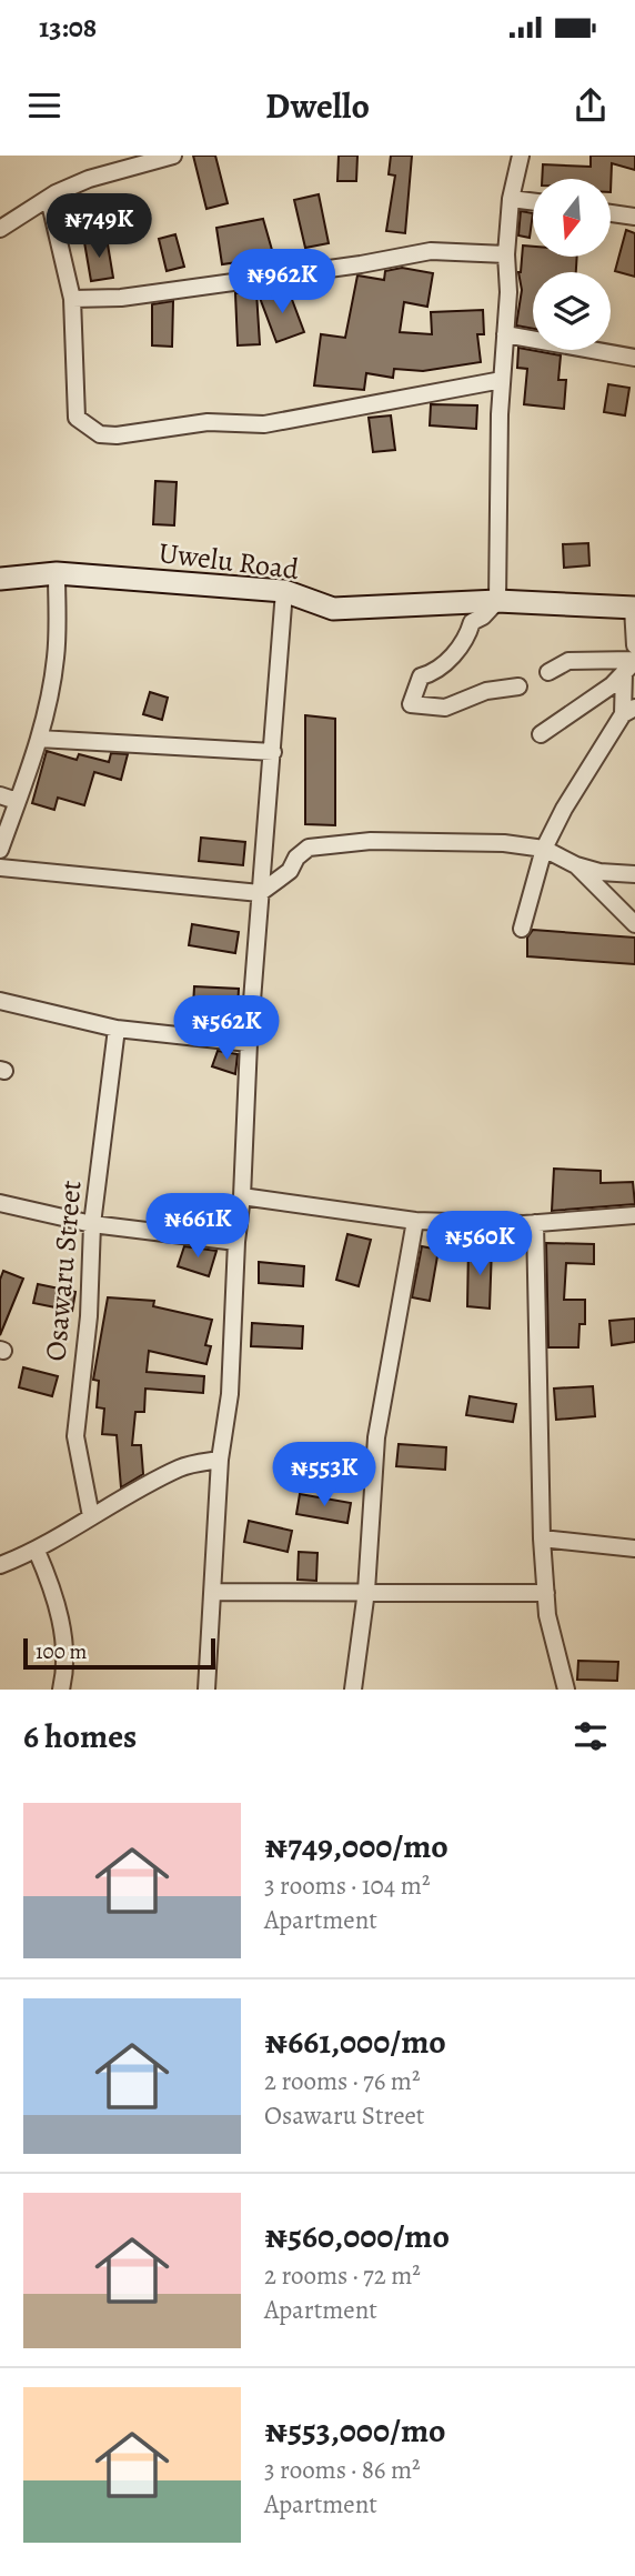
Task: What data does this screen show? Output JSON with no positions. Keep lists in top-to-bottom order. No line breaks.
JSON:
{"streets":{"street":["Uwelu Road","Osawaru Street"]},"scale_bar":"100 m","north":"bottom","page":{"status":"13:08","header":"Dwello","price":["₦749K","₦962K","₦562K","₦661K","₦560K","₦553K"],"scale":"100 m","heading":"6 homes","list":[{"name":"₦749,000/mo","note":"3 rooms · 104 m² · Apartment"},{"name":"₦661,000/mo","note":"2 rooms · 76 m² · Osawaru Street"},{"name":"₦560,000/mo","note":"2 rooms · 72 m² · Apartment"},{"name":"₦553,000/mo","note":"3 rooms · 86 m² · Apartment"}]}}
